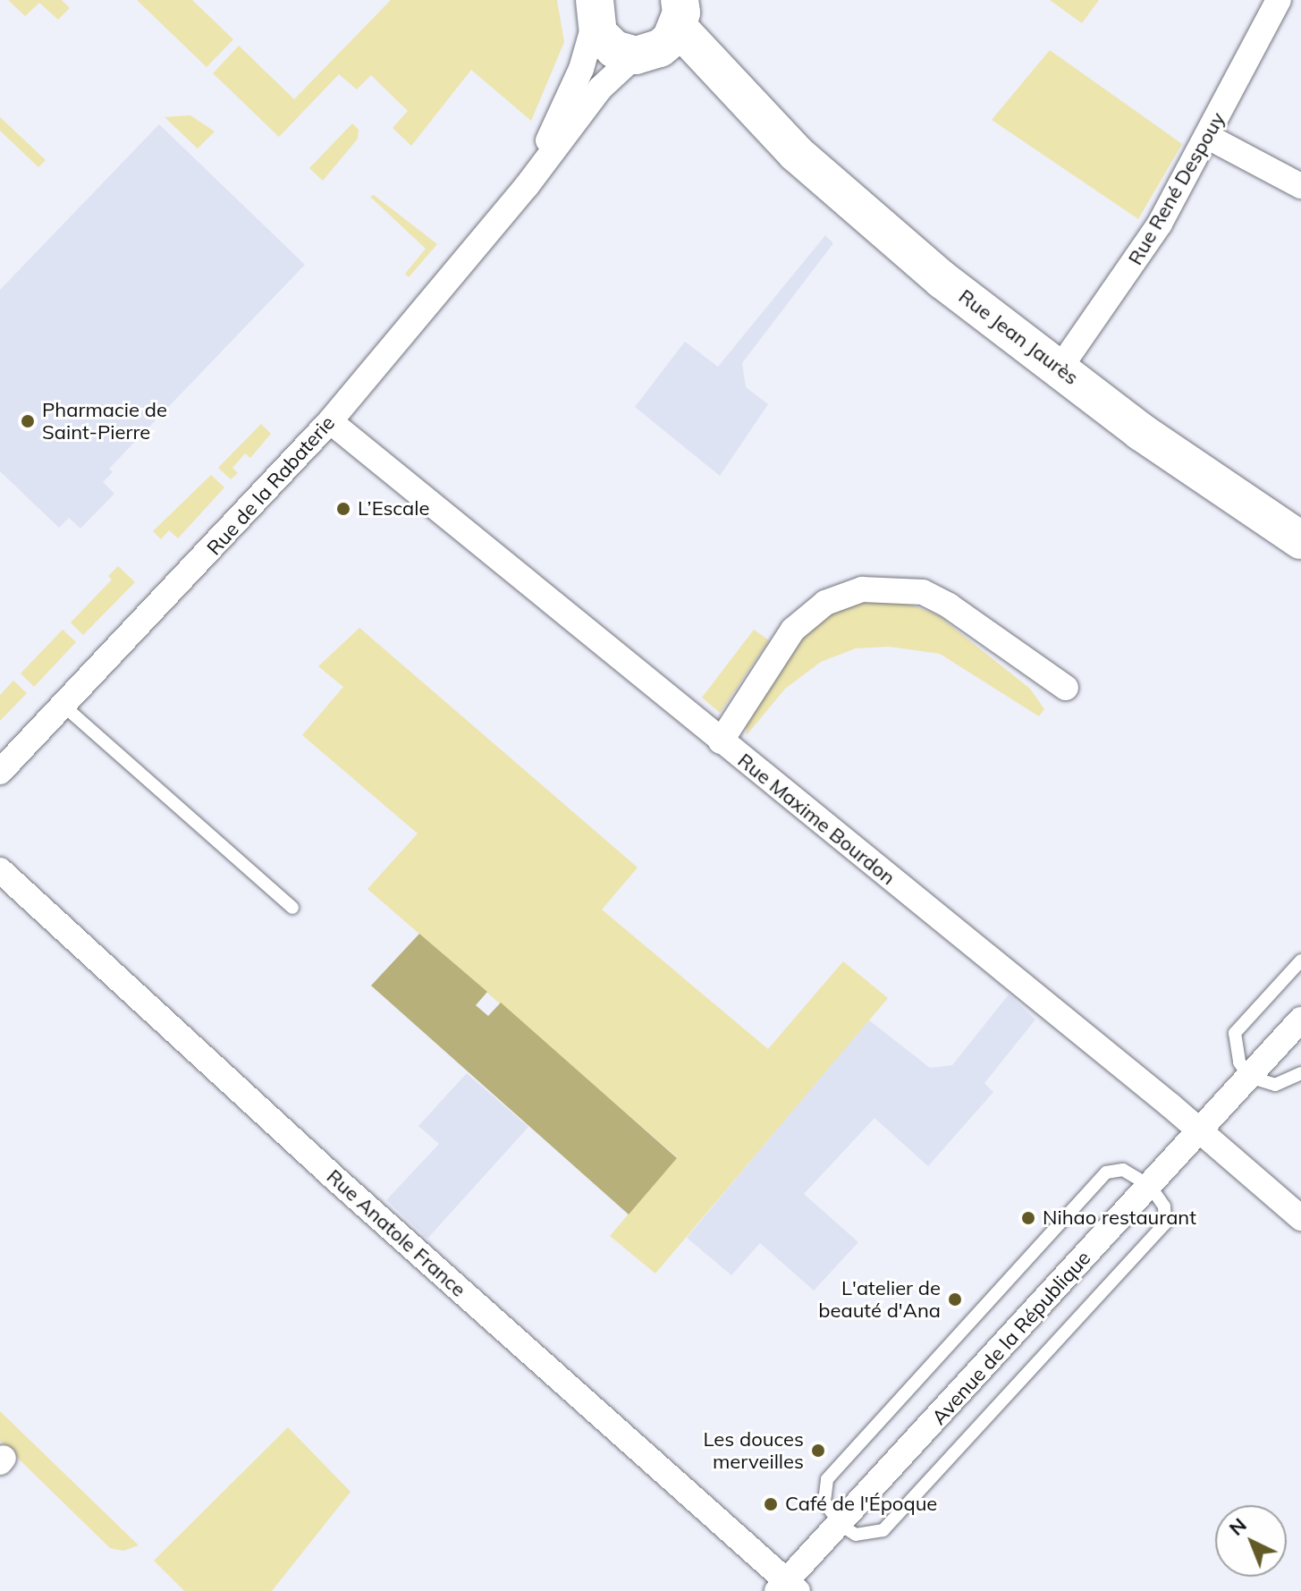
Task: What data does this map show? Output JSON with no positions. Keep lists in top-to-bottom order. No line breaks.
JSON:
{"streets":{"main road":["Rue Jean Jaurès"],"street":["Rue René Despouy","Rue de la Rabaterie","Rue Maxime Bourdon","Rue Anatole France","Avenue de la République"]},"crossings":[["Rue René Despouy","Rue Jean Jaurès"],["Rue de la Rabaterie","Rue Maxime Bourdon"],["Rue Maxime Bourdon","Avenue de la République"],["Rue Anatole France","Avenue de la République"]],"places":["Pharmacie de Saint-Pierre","L’Escale","Nihao restaurant","L'atelier de beauté d'Ana","Les douces merveilles","Café de l'Époque"],"north":"top left"}
